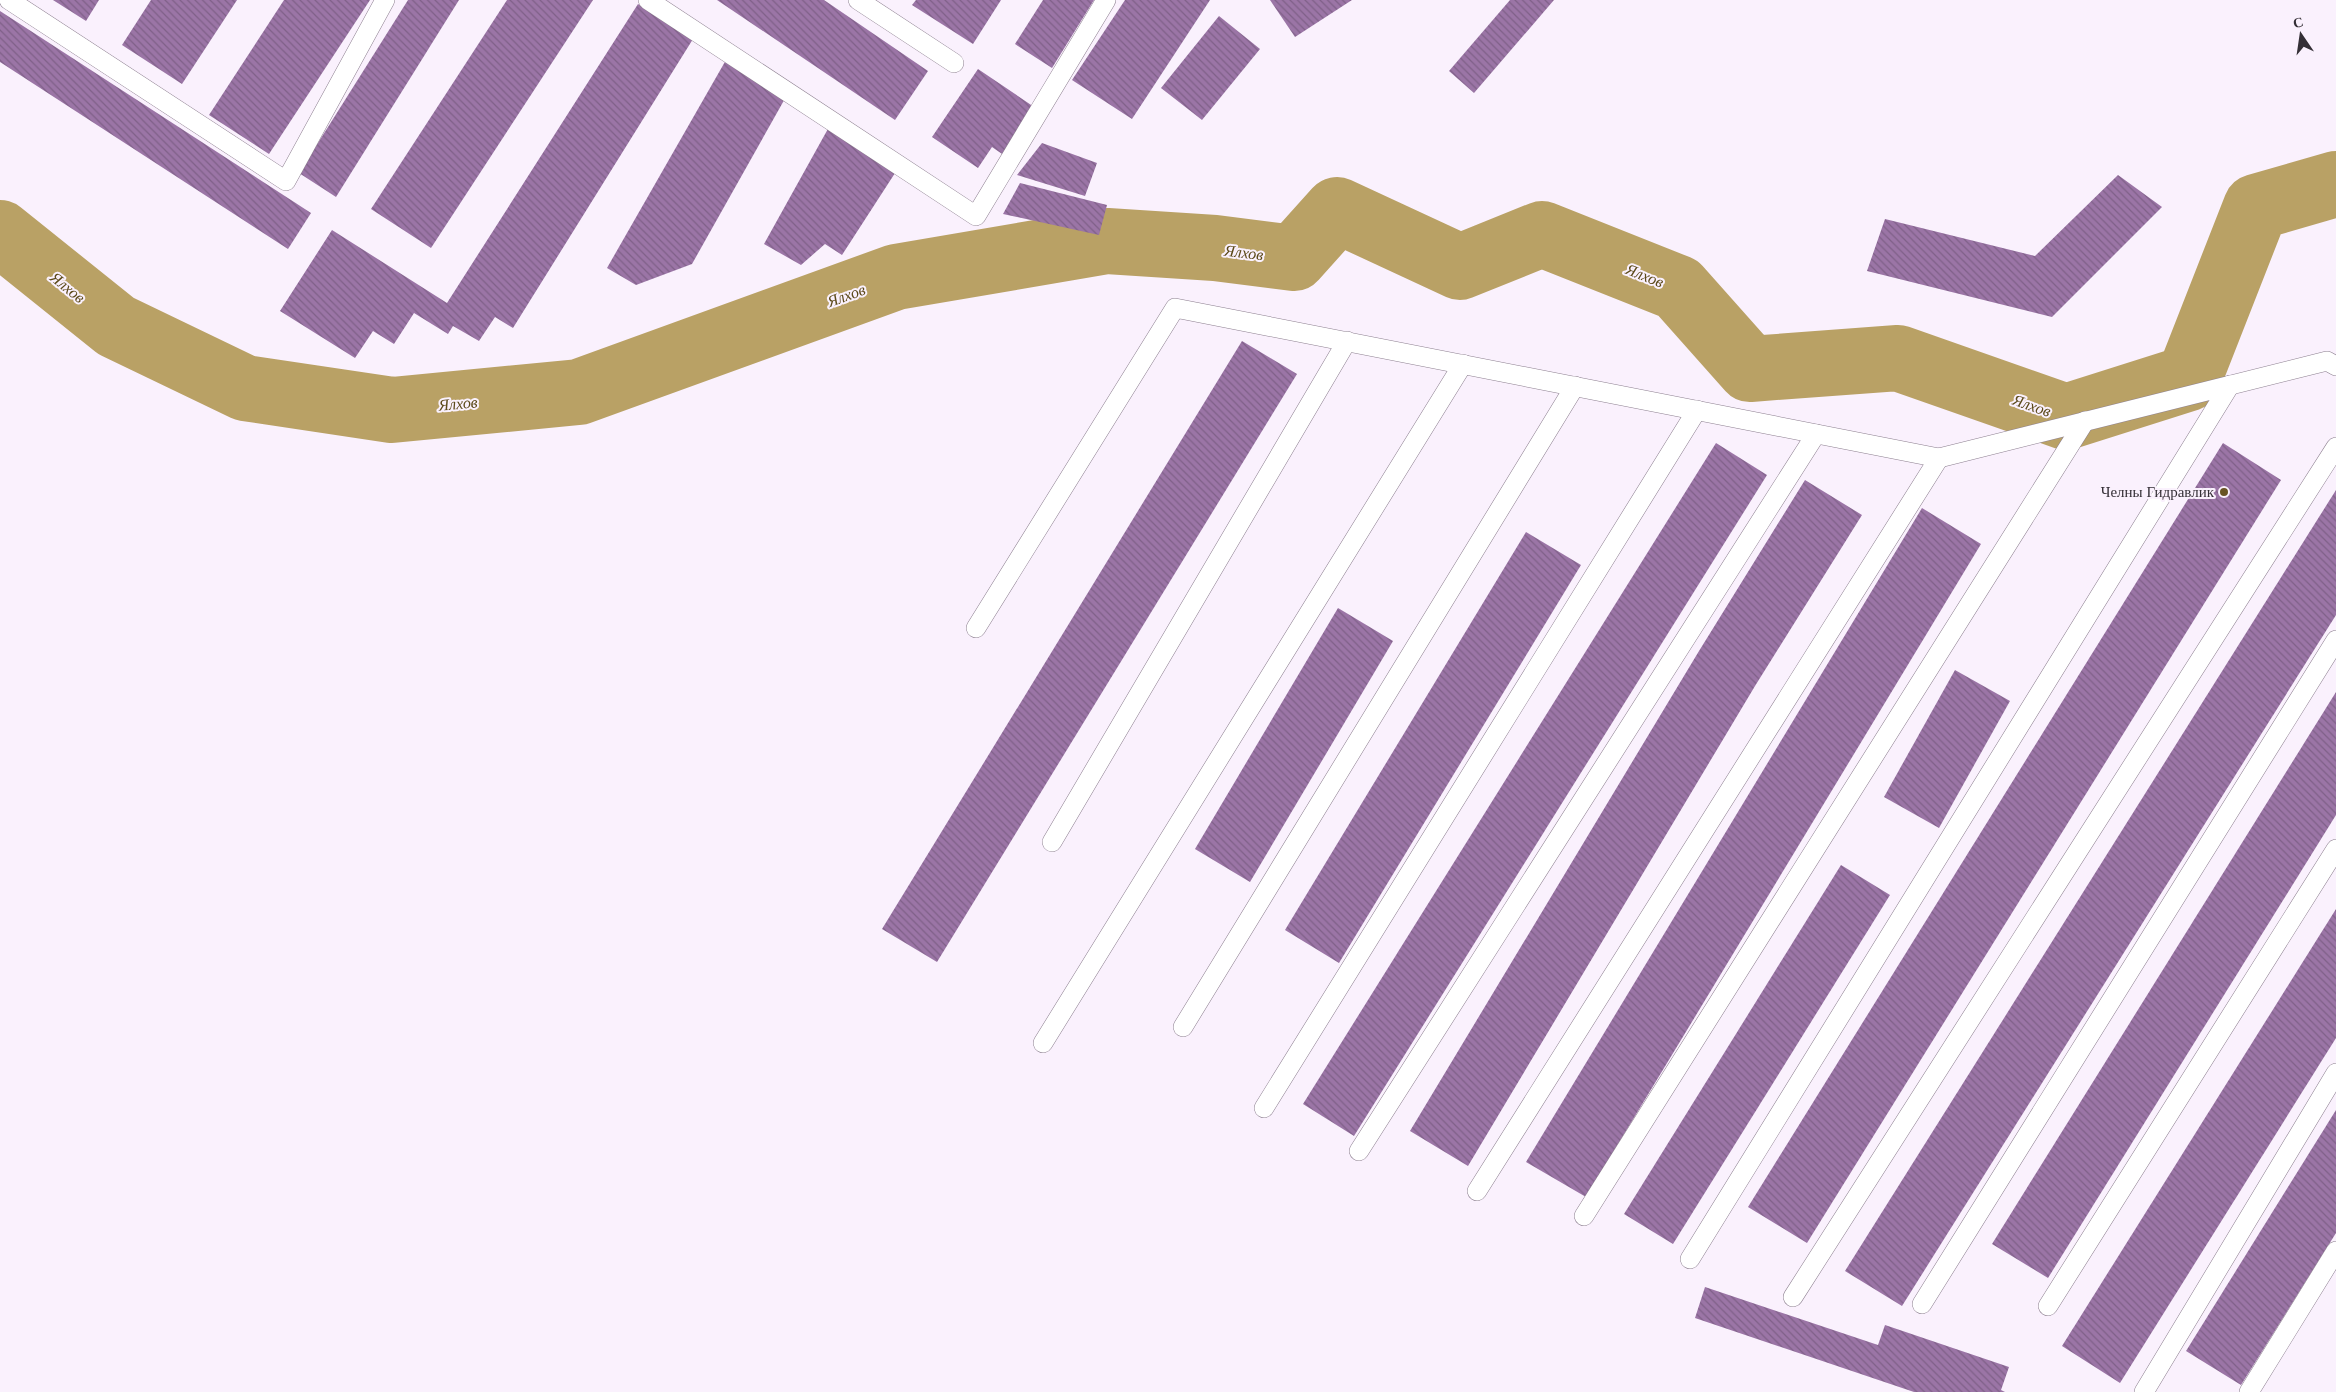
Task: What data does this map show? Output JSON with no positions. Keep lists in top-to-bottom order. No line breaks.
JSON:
{"water":["Ялхов"],"places":["Челны Гидравлик"],"north":"top"}
